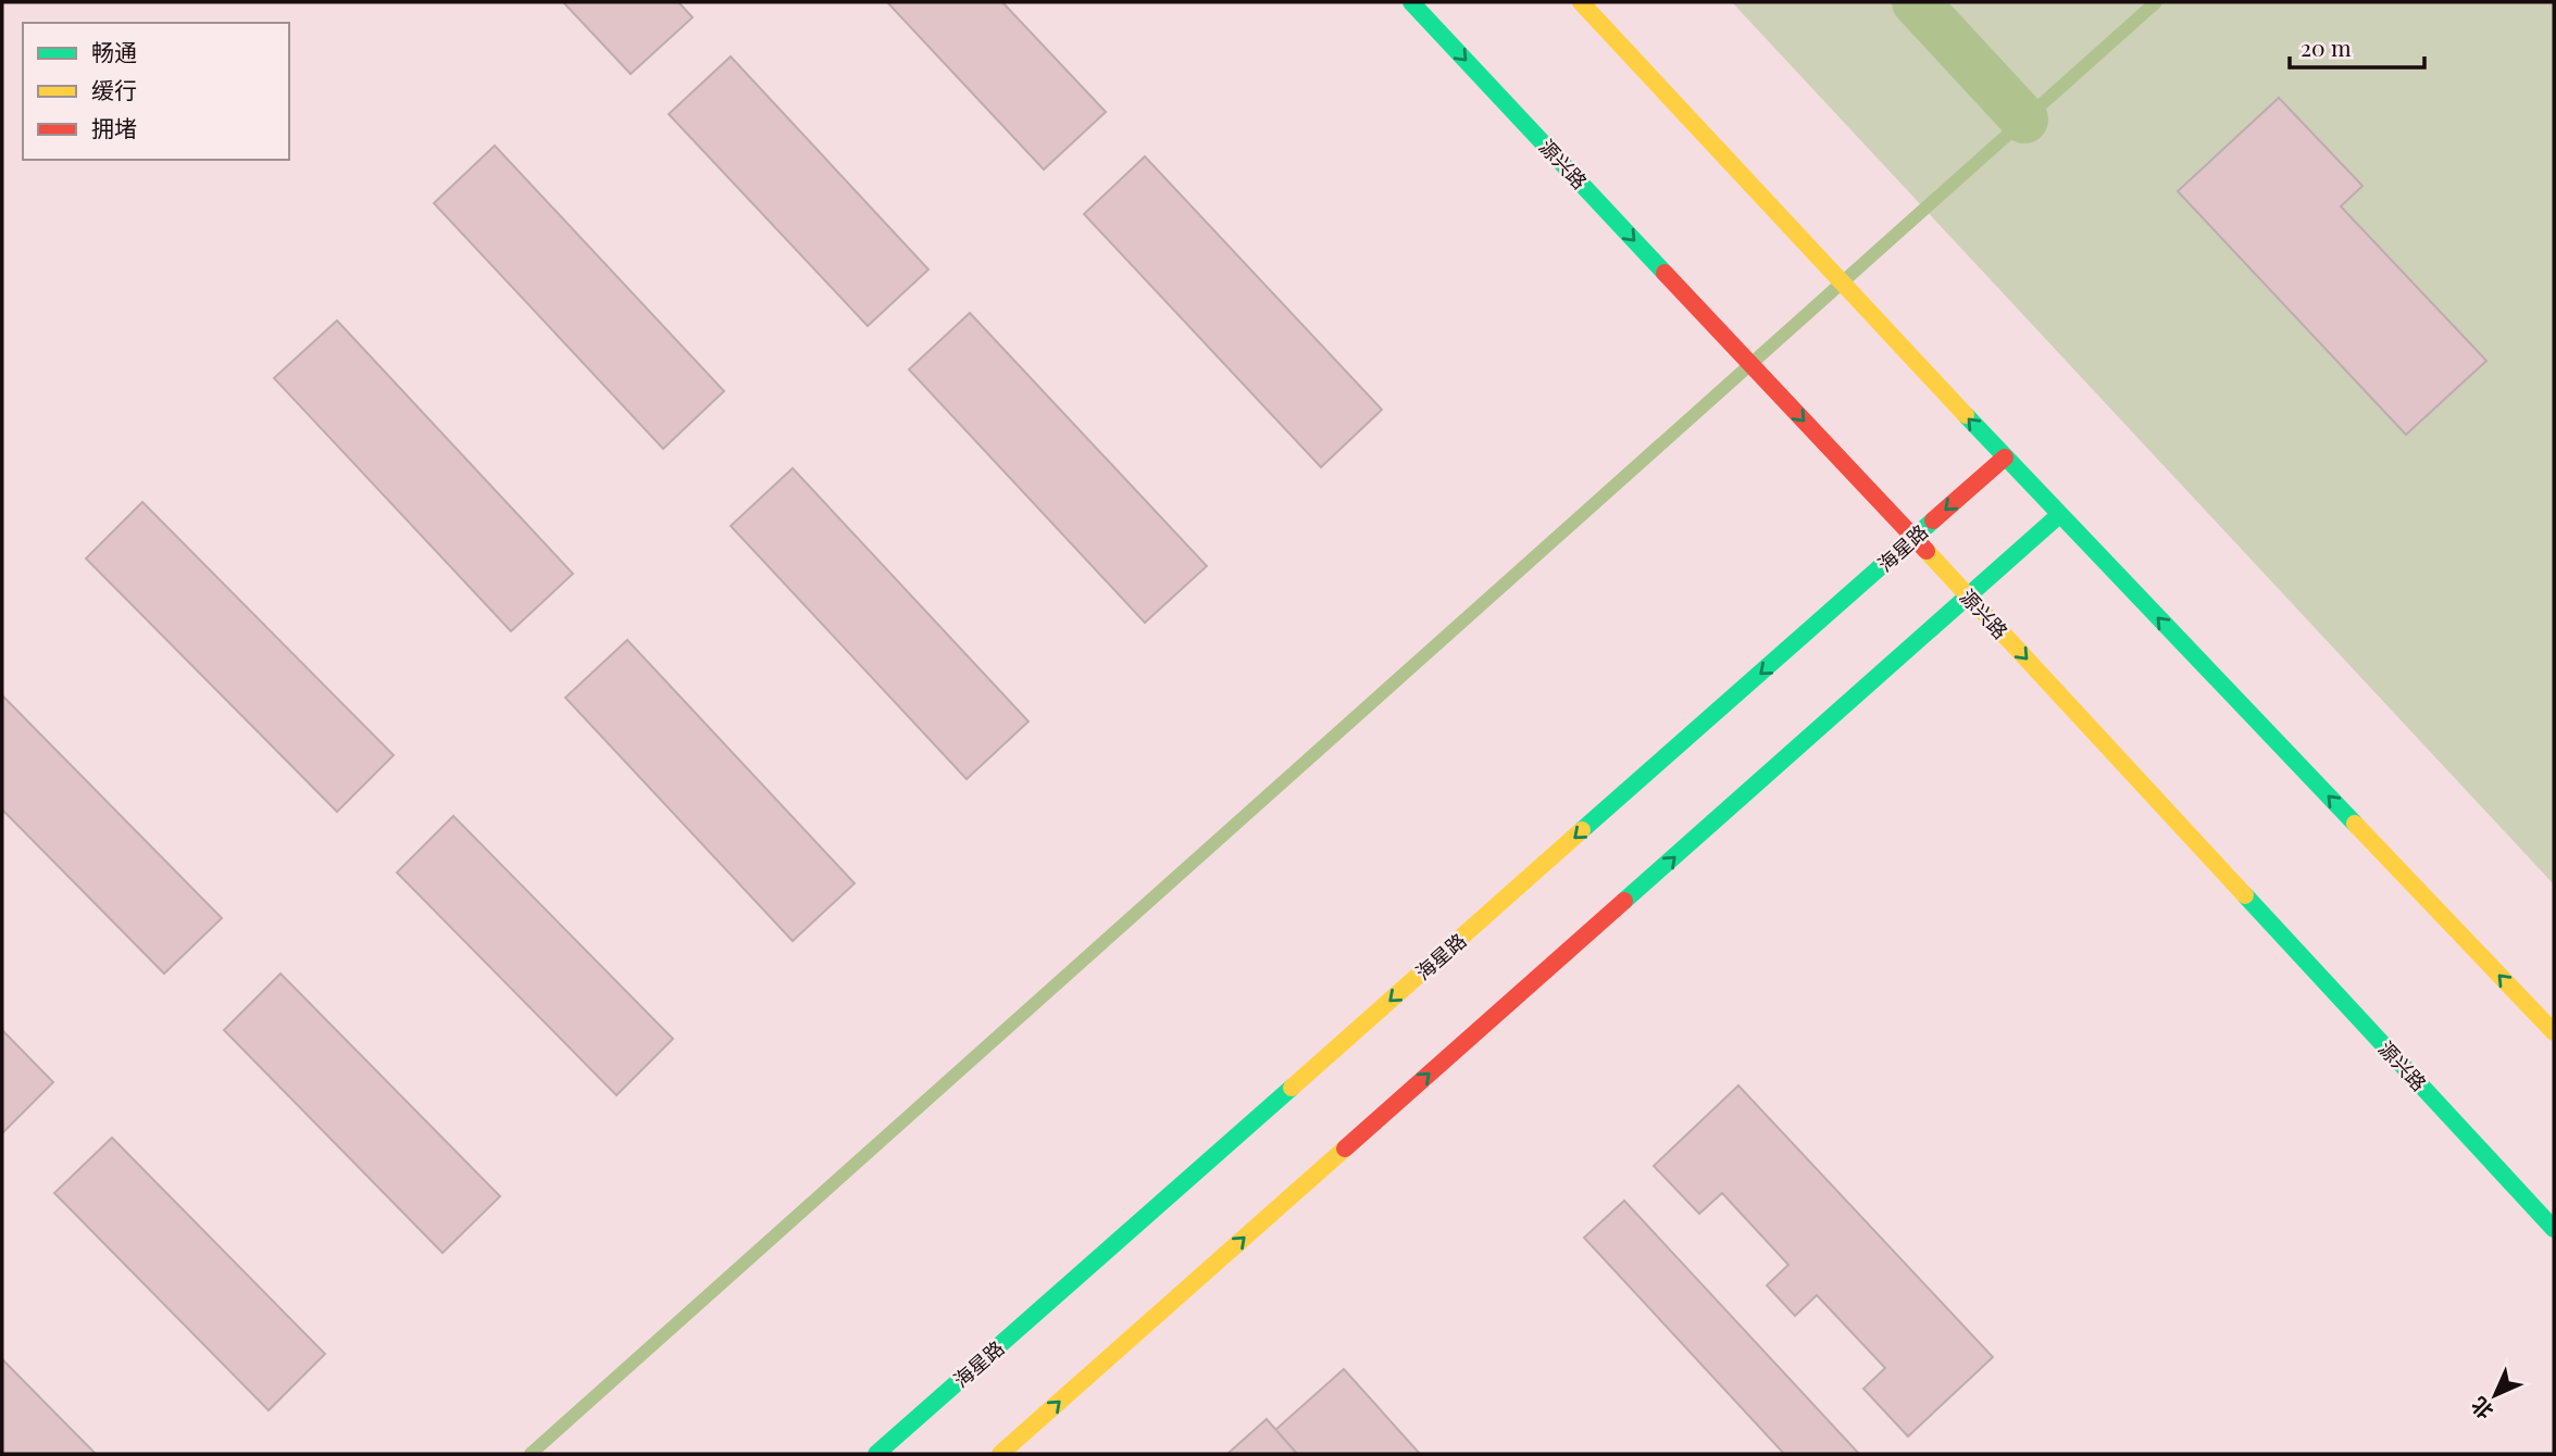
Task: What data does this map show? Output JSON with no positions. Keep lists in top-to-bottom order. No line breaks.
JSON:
{"streets":{"main road":["源兴路","海星路"]},"crossings":[["源兴路","海星路"]],"legend":["畅通","缓行","拥堵"],"scale_bar":"20 m","north":"bottom left"}
